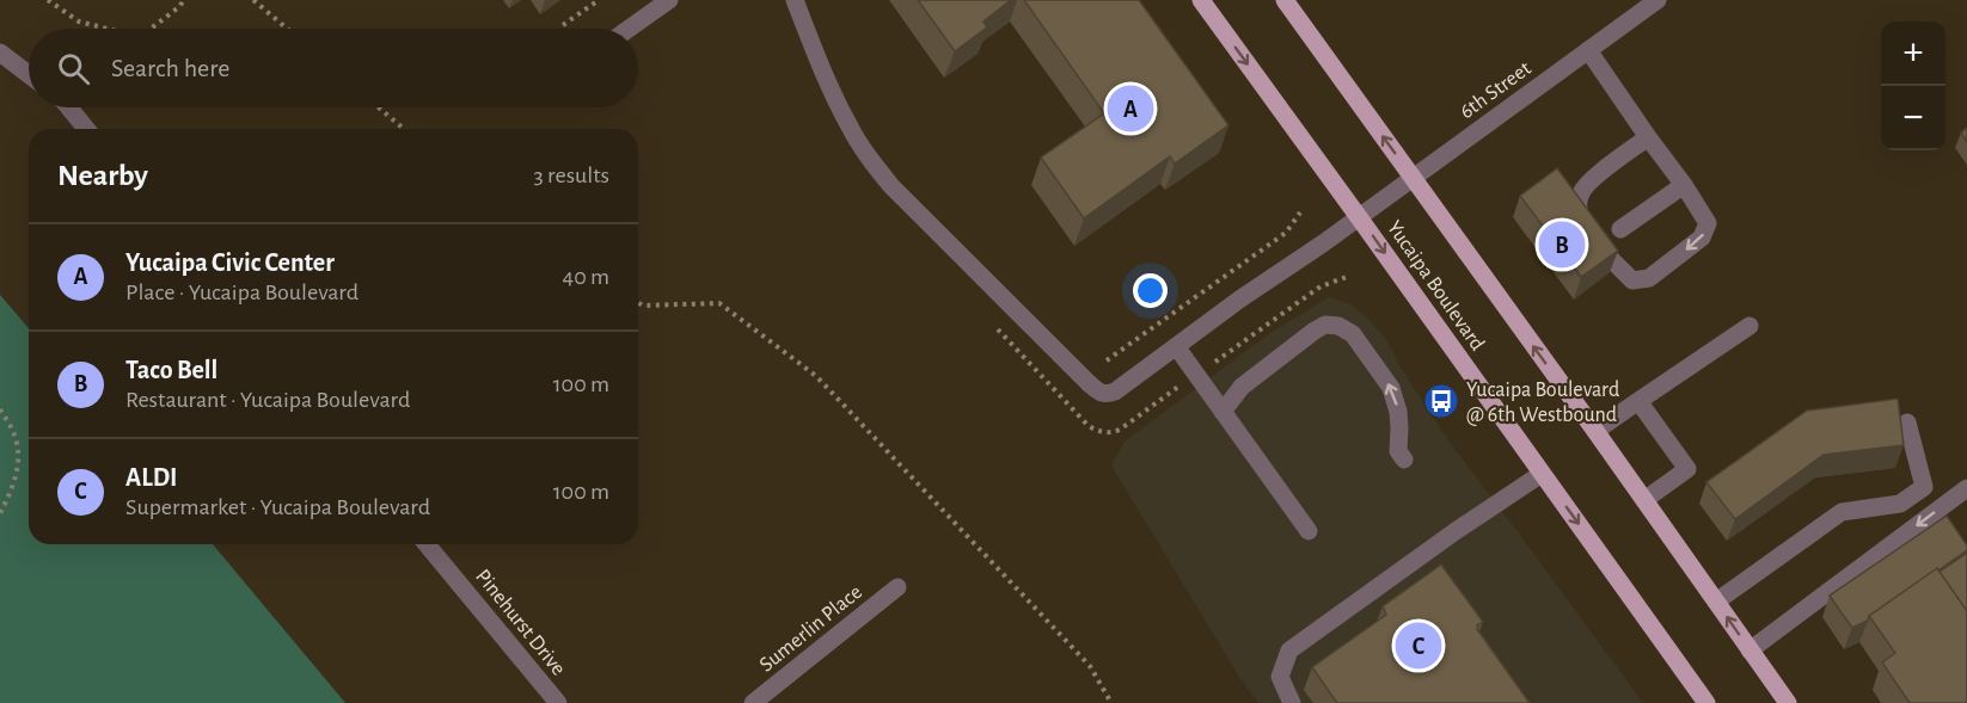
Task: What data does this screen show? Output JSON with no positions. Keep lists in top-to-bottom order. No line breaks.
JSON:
{"streets":{"main road":["Yucaipa Boulevard"],"street":["6th Street","Pinehurst Drive","Sumerlin Place"]},"crossings":[["6th Street","Yucaipa Boulevard"]],"places":{"bus stop":["Yucaipa Boulevard @ 6th Westbound"]},"page":{"map_buttons":["+","−"],"search":"Search here","pins":["A","B","C"],"heading":["Nearby","3 results"],"list":[{"mark":"A","name":"Yucaipa Civic Center","note":"Place · Yucaipa Boulevard","value":"40 m"},{"mark":"B","name":"Taco Bell","note":"Restaurant · Yucaipa Boulevard","value":"100 m"},{"mark":"C","name":"ALDI","note":"Supermarket · Yucaipa Boulevard","value":"100 m"}]}}
